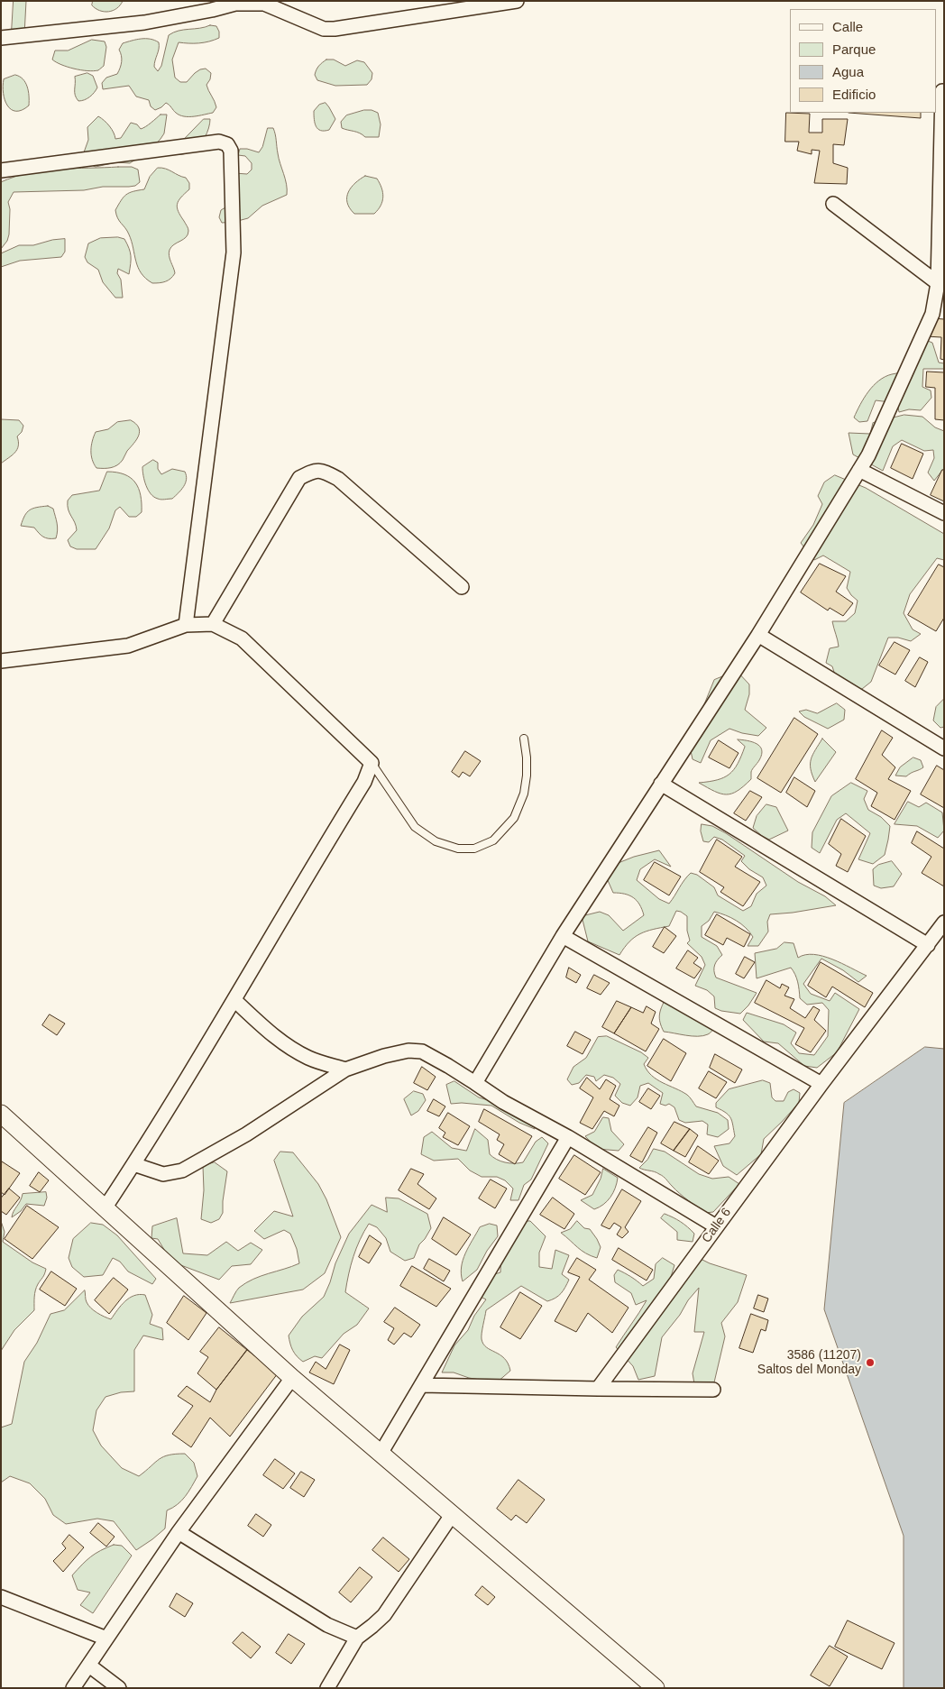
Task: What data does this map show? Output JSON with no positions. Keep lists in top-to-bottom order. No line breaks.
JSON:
{"streets":{"street":["Calle 6"]},"places":["3586 (11207) Saltos del Monday"],"legend":["Calle","Parque","Agua","Edificio"]}
